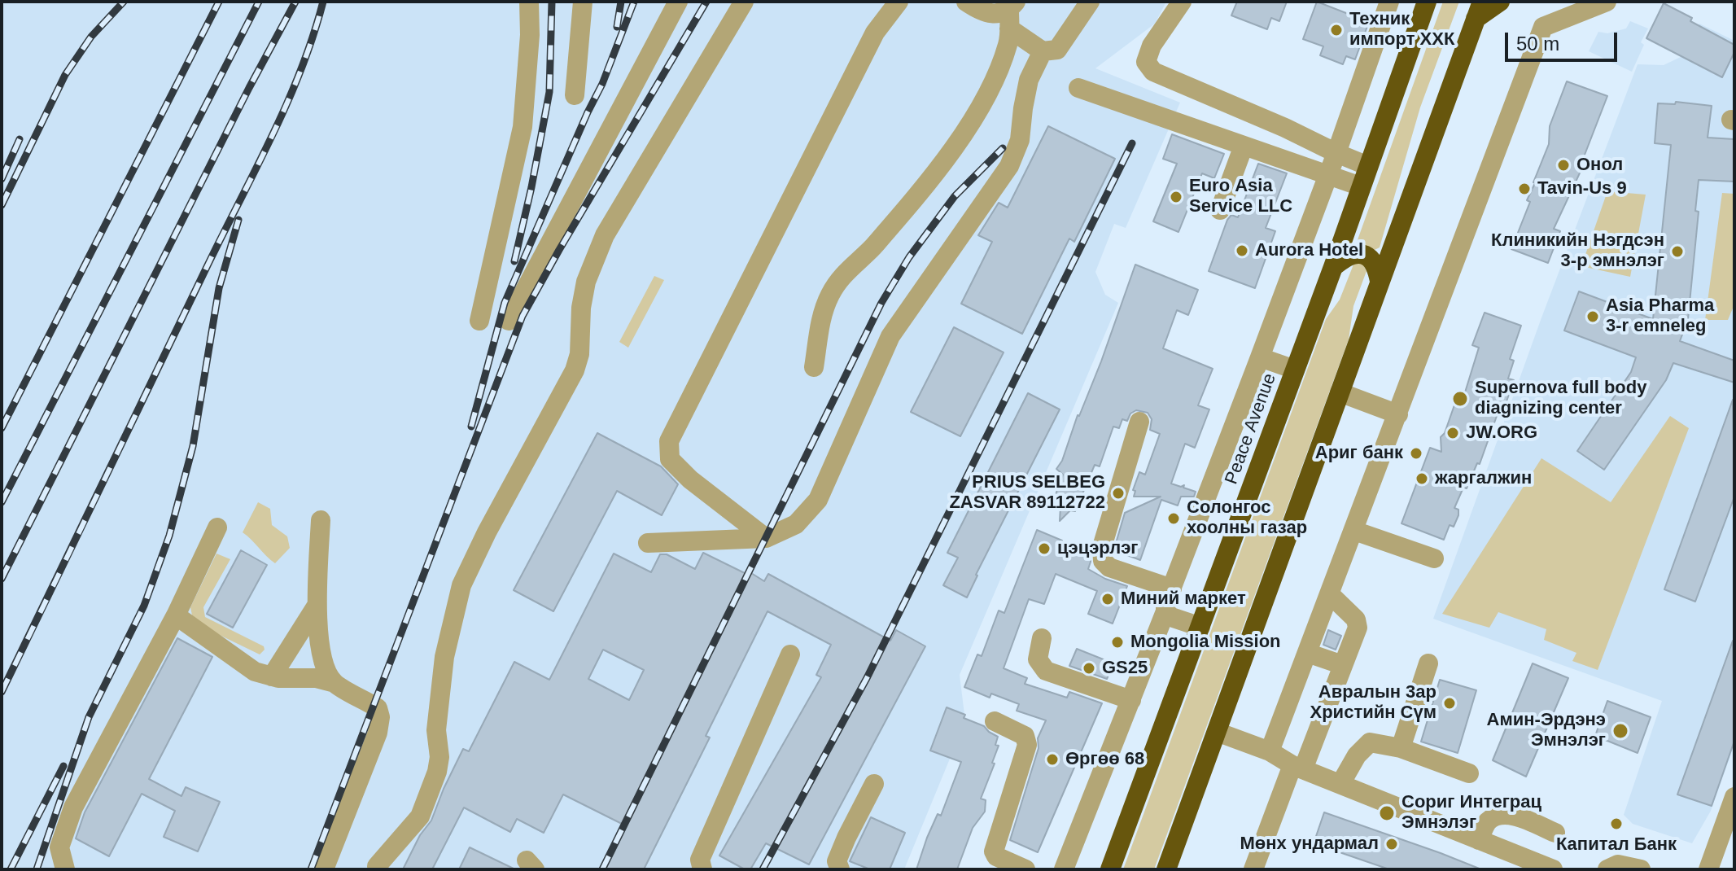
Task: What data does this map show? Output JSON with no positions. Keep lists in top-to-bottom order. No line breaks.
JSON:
{"streets":{"highway":["Peace Avenue"]},"places":["Техник импорт ХХК","Онол","Tavin-Us 9","Euro Asia Service LLC","Aurora Hotel","Клиникийн Нэгдсэн 3-р эмнэлэг","Asia Pharma 3-r emneleg","Supernova full body diagnizing center","JW.ORG","Ариг банк","жаргалжин","PRIUS SELBEG ZASVAR 89112722","Солонгос хоолны газар","цэцэрлэг","Миний маркет","Mongolia Mission","GS25","Авралын 3ар Христийн Сүм","Амин-Эрдэнэ Эмнэлэг","Өргөө 68","Сориг Интеграц Эмнэлэг","Капитал Банк","Мөнх ундармал"],"scale_bar":"50 m"}
